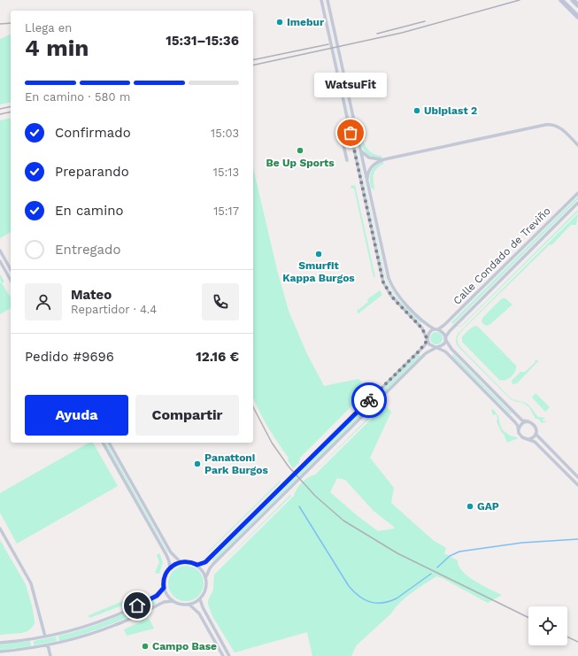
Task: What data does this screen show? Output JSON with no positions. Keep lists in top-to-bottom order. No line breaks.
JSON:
{"streets":{"street":["Calle Condado de Treviño"]},"places":["Imebur","Ubiplast 2","WatsuFit","Be Up Sports","Smurfit Kappa Burgos","Panattoni Park Burgos","GAP","Campo Base"],"page":{"heading":["4 min","Llega en","15:31–15:36"],"panel":["Mateo","Repartidor · 4.4","Pedido #9696","12.16 €"],"bar":"En camino · 580 m","bubble":"WatsuFit","list":[["Confirmado","15:03"],["Preparando","15:13"],["En camino","15:17"],"Entregado"],"buttons":["Ayuda","Compartir"]}}
